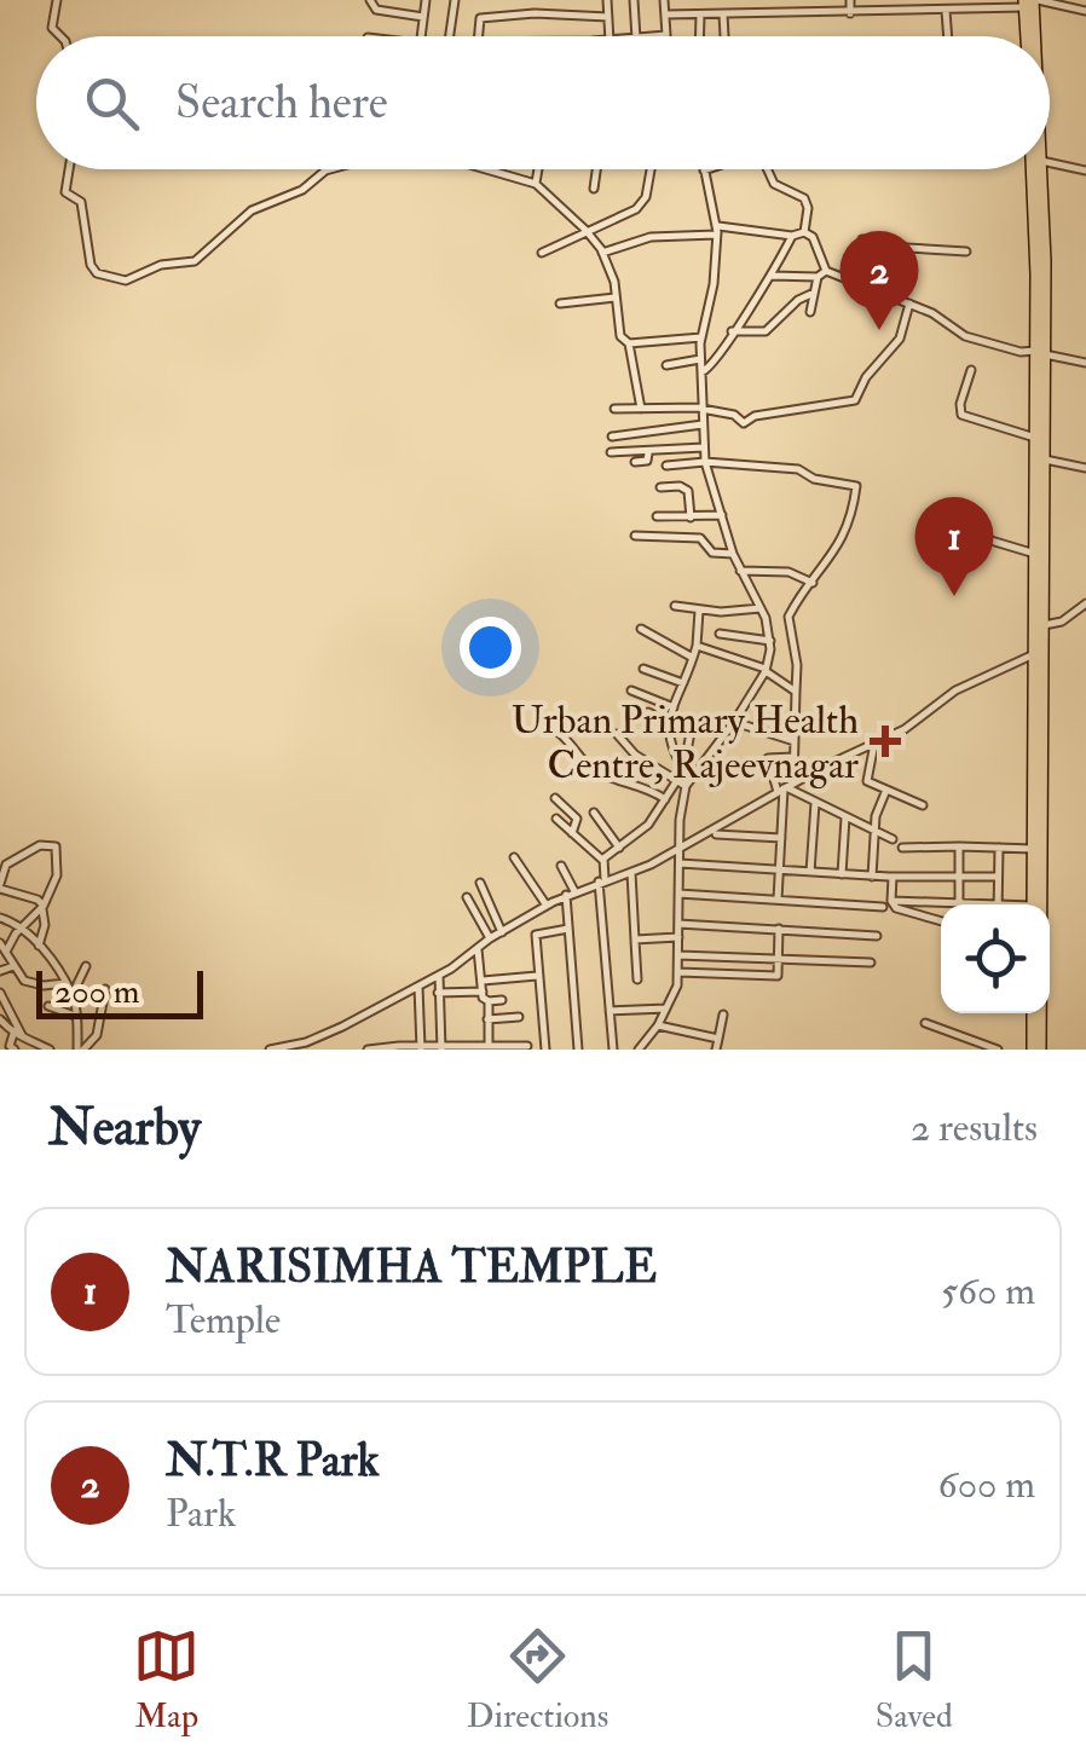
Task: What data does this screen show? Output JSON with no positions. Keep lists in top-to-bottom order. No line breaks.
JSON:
{"places":{"health":["Urban Primary Health Centre, Rajeevnagar"]},"scale_bar":"200 m","page":{"search":"Search here","pins":["2","1"],"scale":"200 m","heading":["Nearby","2 results"],"list":[{"mark":"1","name":"NARISIMHA TEMPLE","note":"Temple","value":"560 m"},{"mark":"2","name":"N.T.R Park","note":"Park","value":"600 m"}],"nav":["Map","Directions","Saved"]}}
